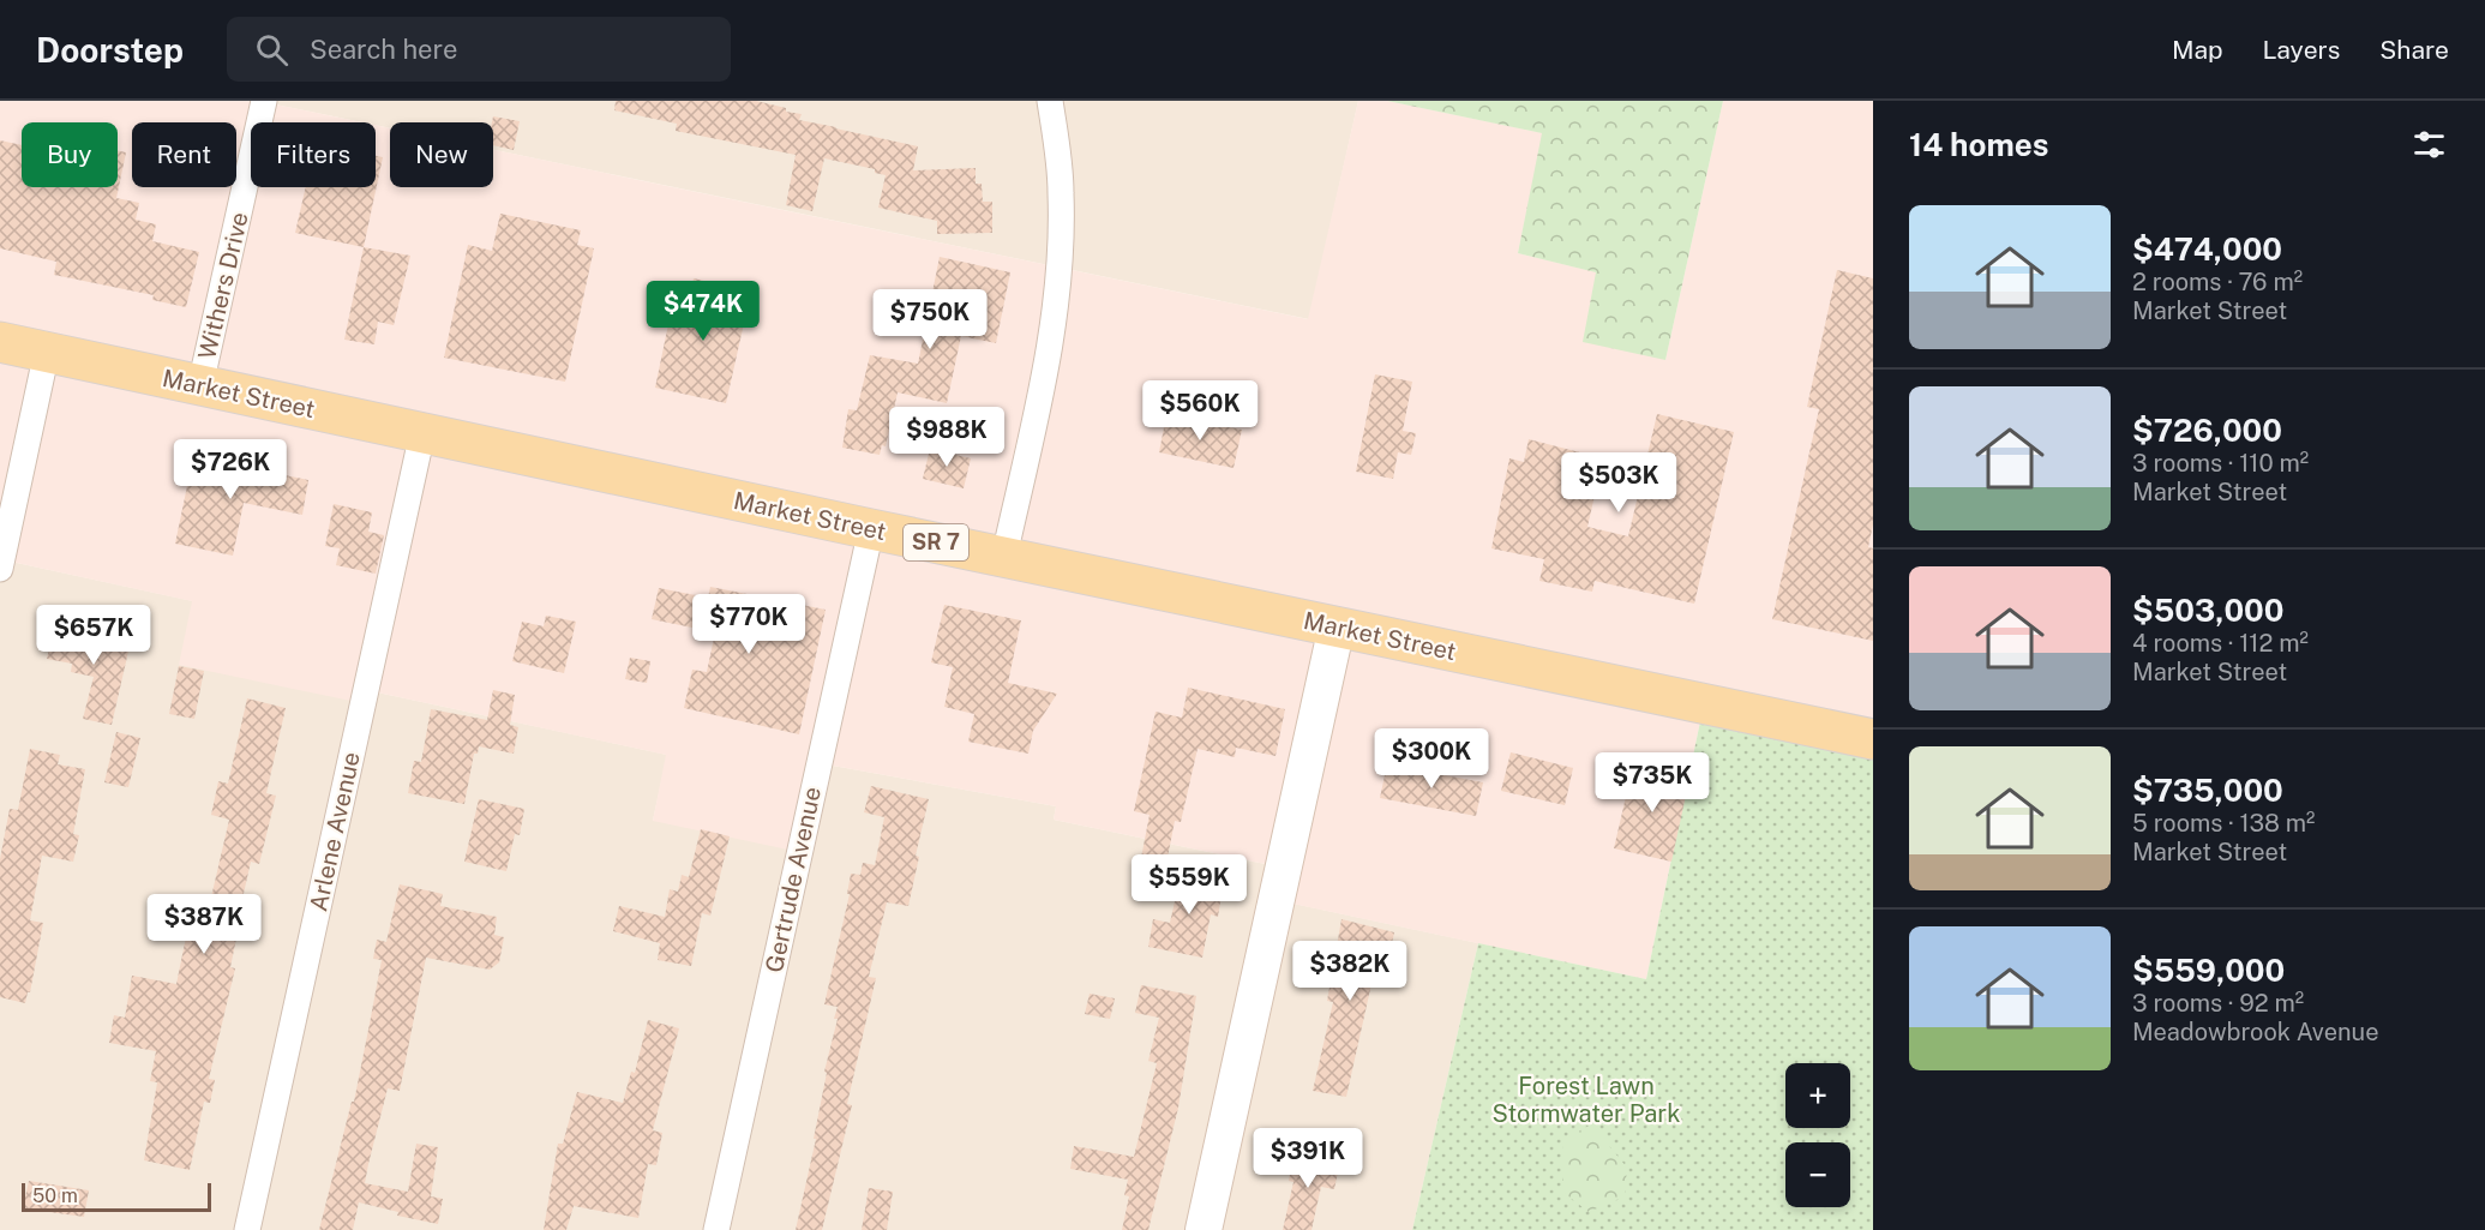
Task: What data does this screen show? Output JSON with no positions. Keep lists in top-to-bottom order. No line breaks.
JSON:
{"streets":{"main road":["Market Street","SR 7"],"street":["Withers Drive","Arlene Avenue","Gertrude Avenue"]},"crossings":[["Withers Drive","Market Street"],["Market Street","Arlene Avenue"],["Market Street","Gertrude Avenue"]],"parks":["Forest Lawn Stormwater Park"],"scale_bar":"50 m","page":{"header":"Doorstep","search":"Search here","nav":["Map","Layers","Share"],"heading":"14 homes","chip":["Buy","Rent","Filters","New"],"list":[{"name":"$474,000","note":"2 rooms · 76 m² · Market Street"},{"name":"$726,000","note":"3 rooms · 110 m² · Market Street"},{"name":"$503,000","note":"4 rooms · 112 m² · Market Street"},{"name":"$735,000","note":"5 rooms · 138 m² · Market Street"},{"name":"$559,000","note":"3 rooms · 92 m² · Meadowbrook Avenue"}],"price":["$474K","$750K","$560K","$988K","$726K","$503K","$770K","$657K","$300K","$735K","$559K","$387K","$382K","$391K"],"map_buttons":["+","−"],"scale":"50 m"}}
